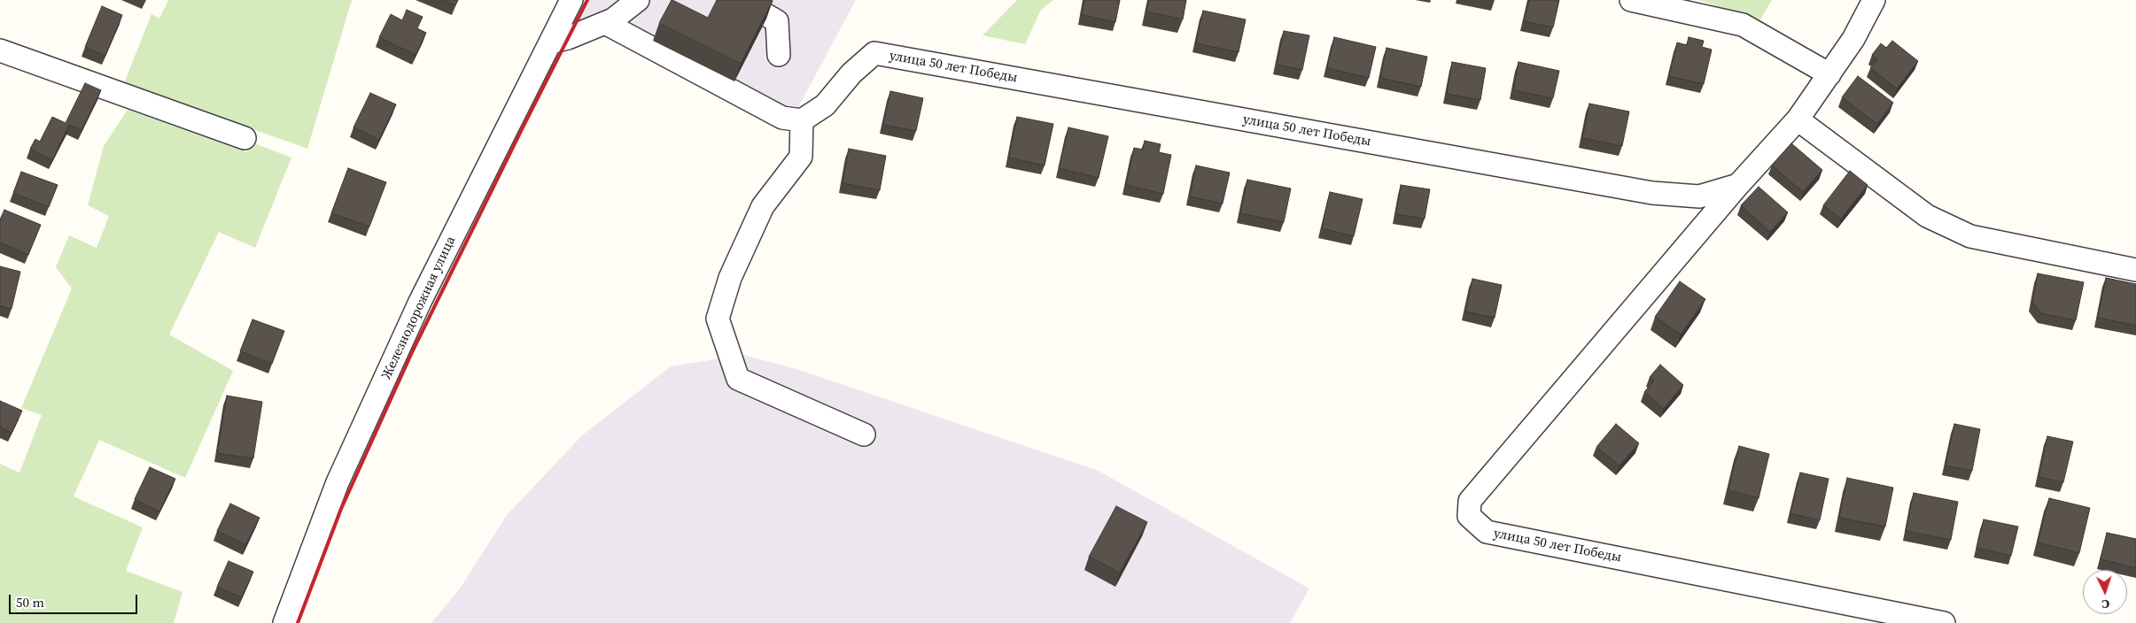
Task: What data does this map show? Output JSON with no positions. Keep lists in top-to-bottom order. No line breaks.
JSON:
{"streets":{"street":["улица 50 лет Победы","Железнодорожная улица"]},"scale_bar":"50 m","north":"bottom"}
